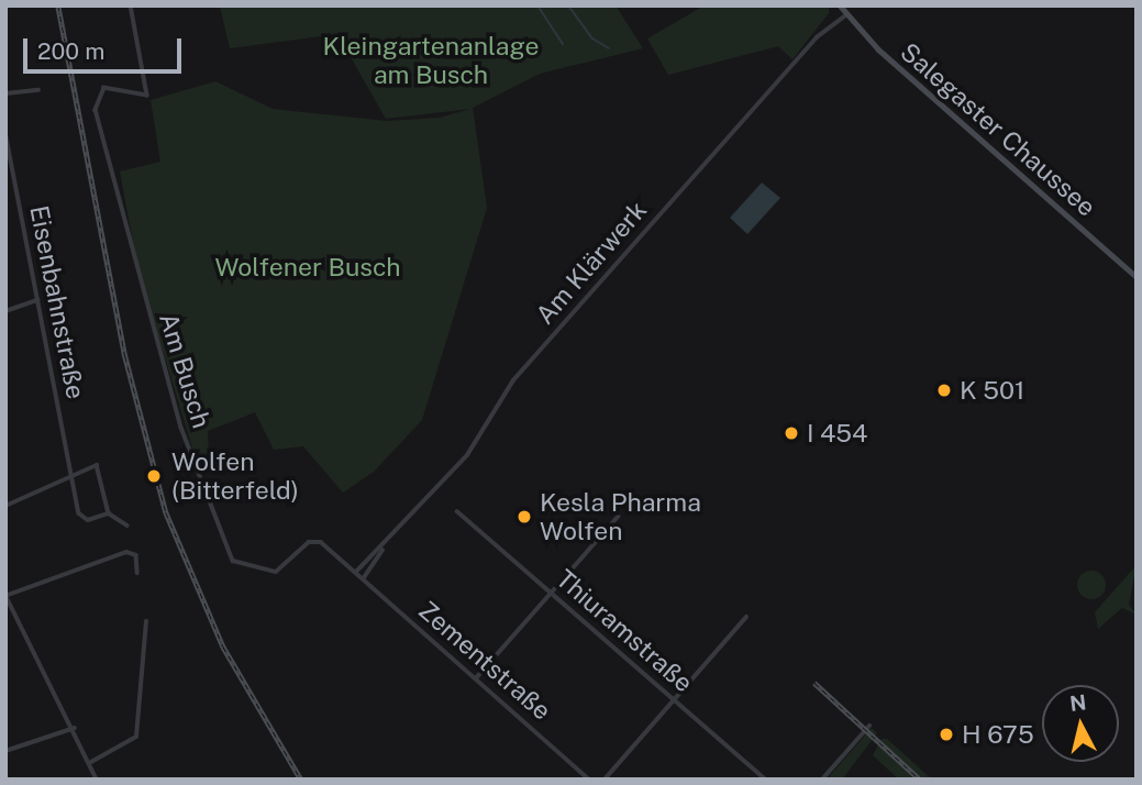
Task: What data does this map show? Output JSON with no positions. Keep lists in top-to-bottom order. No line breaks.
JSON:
{"streets":{"main road":["Salegaster Chaussee"],"street":["Am Klärwerk","Eisenbahnstraße","Am Busch","Thiuramstraße","Zementstraße"]},"crossings":[["Salegaster Chaussee","Am Klärwerk"],["Am Klärwerk","Am Busch"],["Am Klärwerk","Zementstraße"],["Am Busch","Zementstraße"]],"parks":["Kleingartenanlage am Busch","Wolfener Busch"],"places":["K 501","I 454","Wolfen (Bitterfeld)","Kesla Pharma Wolfen","H 675"],"scale_bar":"200 m","north":"top"}
